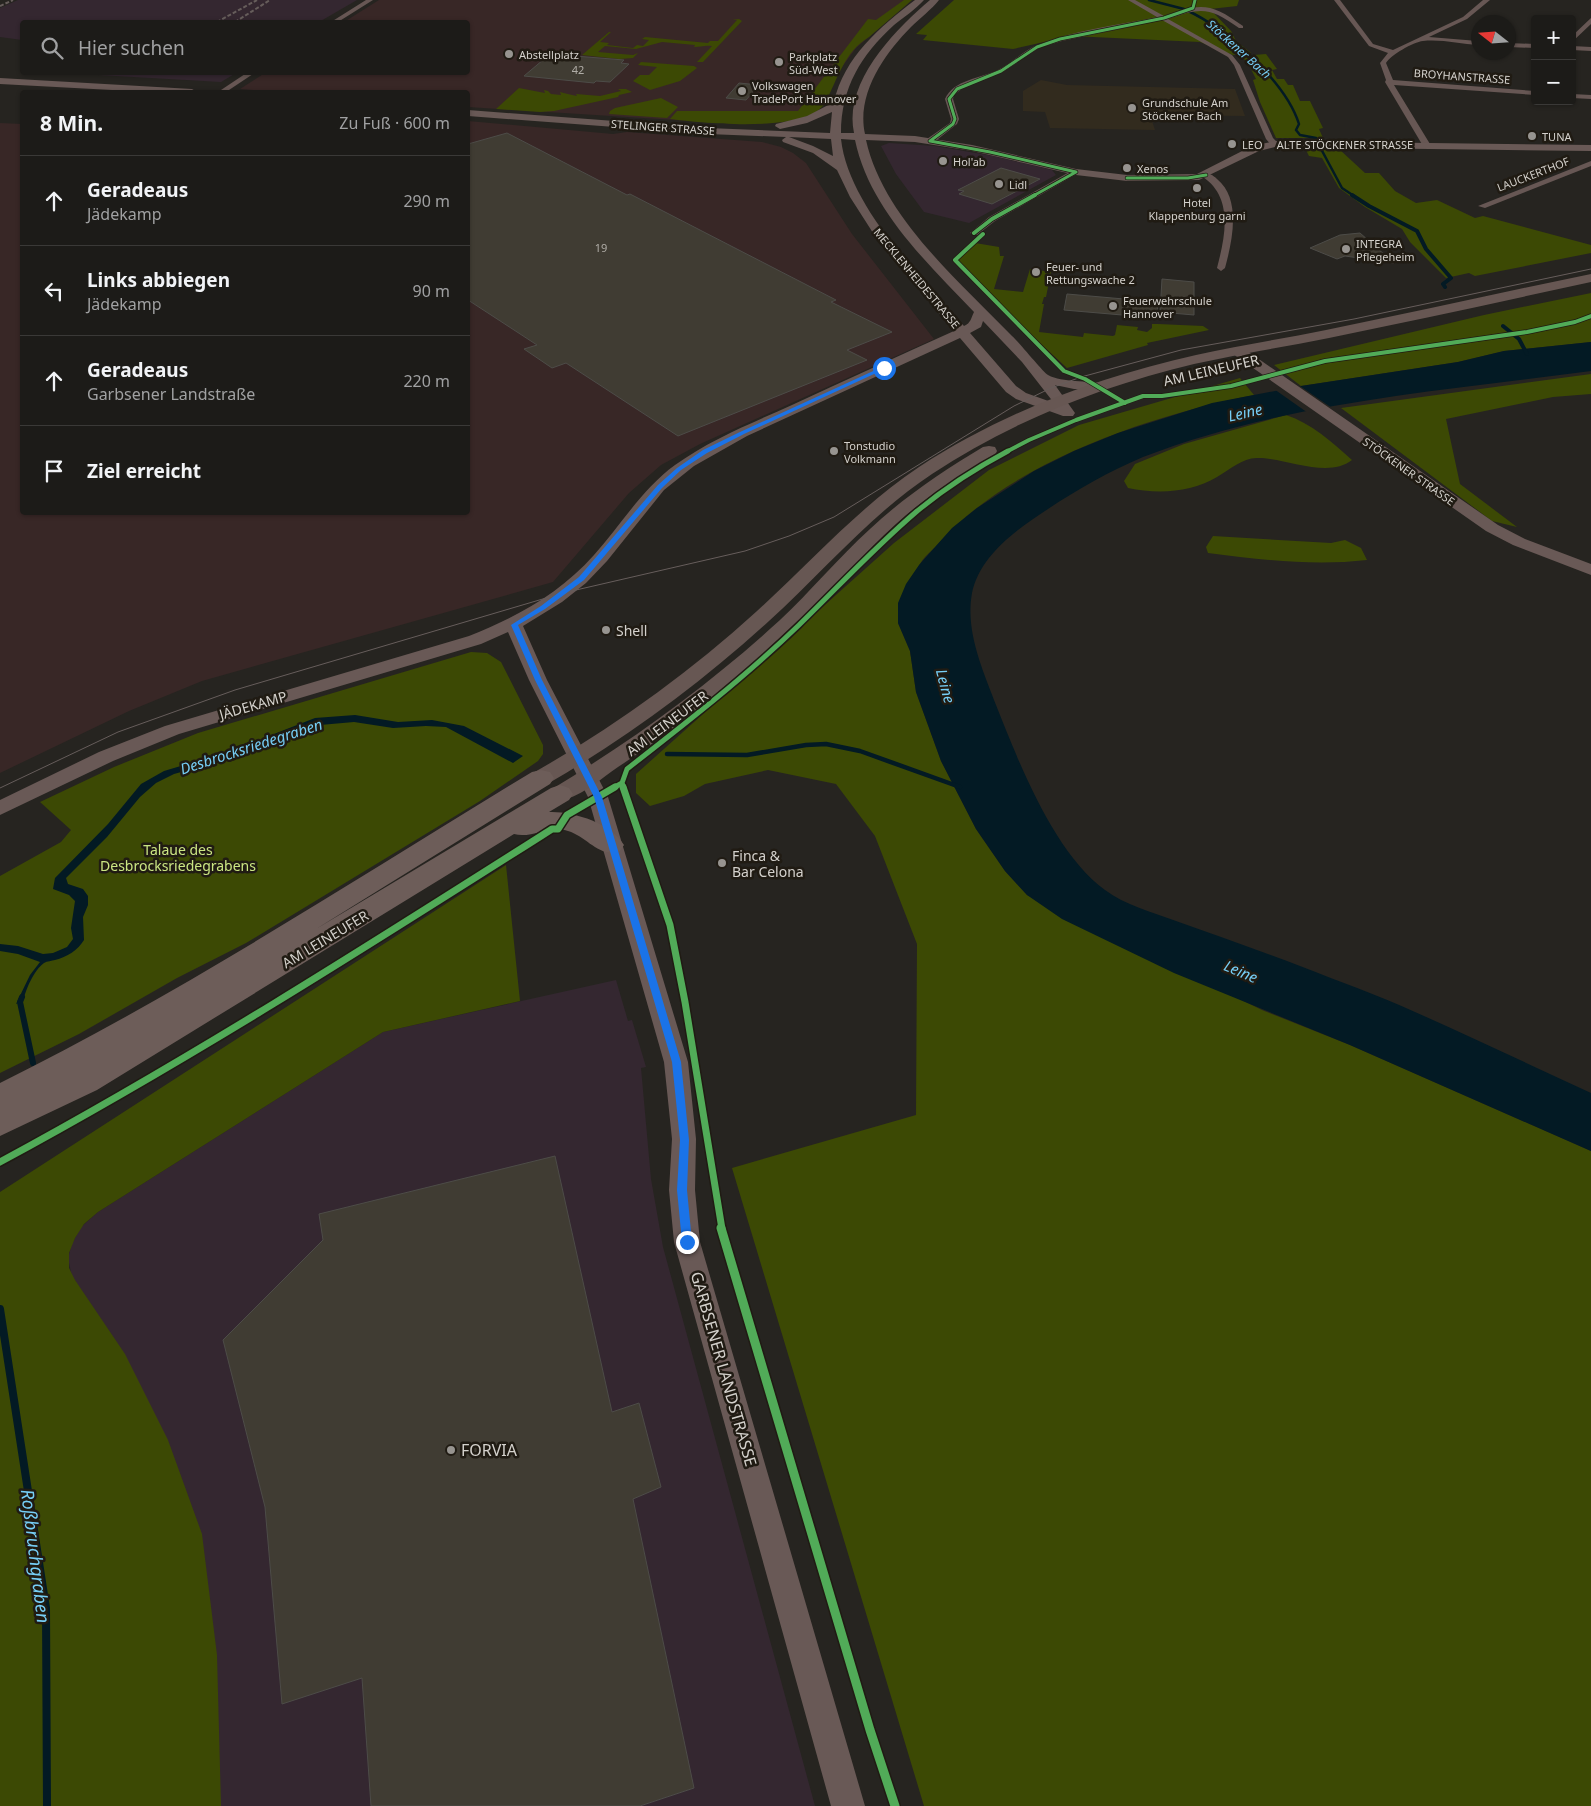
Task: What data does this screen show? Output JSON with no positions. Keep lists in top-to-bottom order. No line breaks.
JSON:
{"streets":{"highway":["AM LEINEUFER"],"main road":["STELINGER STRASSE","ALTE STÖCKENER STRASSE","MECKLENHEIDESTRASSE","STÖCKENER STRASSE","JÄDEKAMP","GARBSENER LANDSTRASSE"],"street":["BROYHANSTRASSE","LAUCKERTHOF"]},"crossings":[["STELINGER STRASSE","ALTE STÖCKENER STRASSE"],["STELINGER STRASSE","MECKLENHEIDESTRASSE"],["ALTE STÖCKENER STRASSE","MECKLENHEIDESTRASSE"],["MECKLENHEIDESTRASSE","AM LEINEUFER"],["MECKLENHEIDESTRASSE","JÄDEKAMP"],["AM LEINEUFER","STÖCKENER STRASSE"],["AM LEINEUFER","GARBSENER LANDSTRASSE"]],"water":["Stöckener Bach","Leine","Desbrocksriedegraben","Roßbruchgraben"],"parks":["Talaue des Desbrocksriedegrabens"],"places":["Abstellplatz","Parkplatz Süd-West","Volkswagen TradePort Hannover","Grundschule Am Stöckener Bach","TUNA","LEO","Hol'ab","Xenos","Lidl","Hotel Klappenburg garni","INTEGRA Pflegeheim","Feuer- und Rettungswache 2","Feuerwehrschule Hannover","Tonstudio Volkmann","Shell","Finca & Bar Celona","FORVIA"],"house_numbers":["42","19"],"north":"left","page":{"map_buttons":["+","−"],"search":"Hier suchen","heading":["8 Min.","Zu Fuß · 600 m"],"list":[["Geradeaus","Jädekamp","290 m"],["Links abbiegen","Jädekamp","90 m"],["Geradeaus","Garbsener Landstraße","220 m"],"Ziel erreicht"]}}
